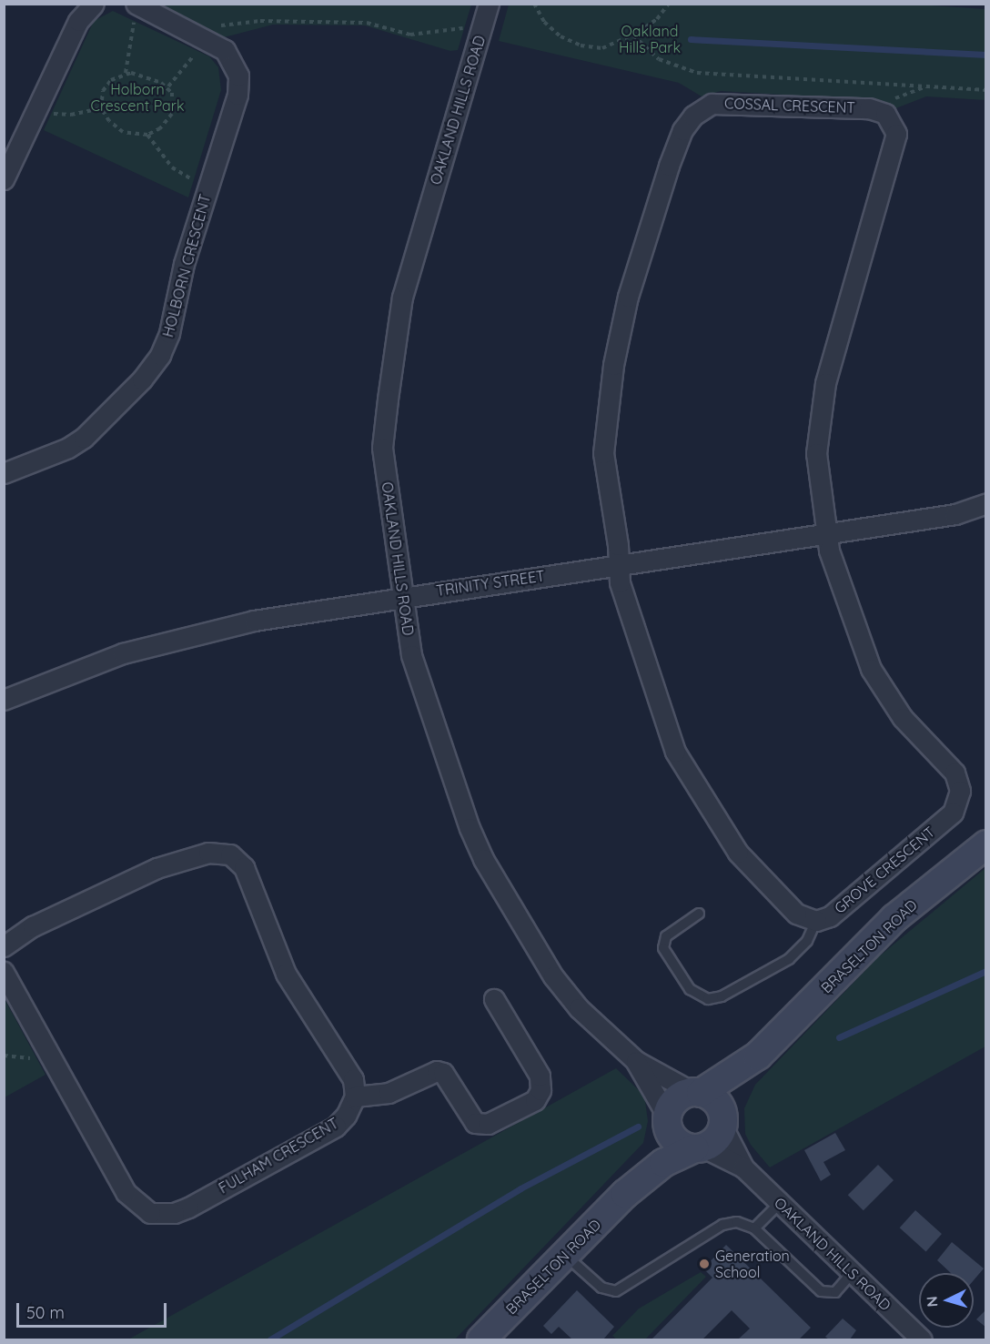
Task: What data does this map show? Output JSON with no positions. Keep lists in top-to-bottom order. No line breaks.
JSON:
{"streets":{"street":["COSSAL CRESCENT","OAKLAND HILLS ROAD","HOLBORN CRESCENT","TRINITY STREET","GROVE CRESCENT","BRASELTON ROAD","FULHAM CRESCENT"]},"crossings":[["COSSAL CRESCENT","TRINITY STREET"],["COSSAL CRESCENT","GROVE CRESCENT"],["OAKLAND HILLS ROAD","TRINITY STREET"],["OAKLAND HILLS ROAD","BRASELTON ROAD"],["TRINITY STREET","GROVE CRESCENT"]],"parks":["Oakland Hills Park","Holborn Crescent Park"],"places":["Generation School"],"scale_bar":"50 m","north":"left"}
